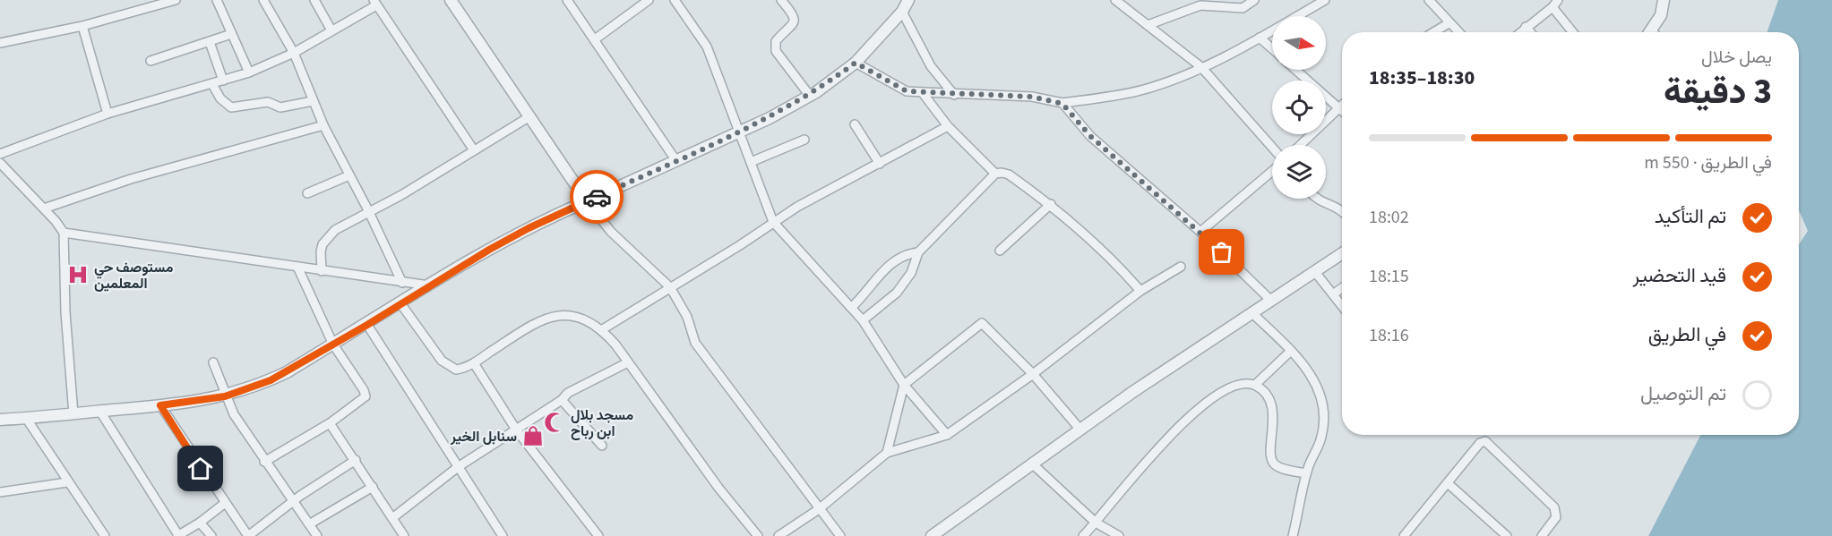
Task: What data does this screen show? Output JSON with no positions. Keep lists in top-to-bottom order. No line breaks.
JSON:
{"places":{"hospital":["مستوصف حي المعلمين"],"mosque":["مسجد بلال ابن رباح"],"shop":["سنابل الخير"]},"north":"right","page":{"heading":["3 دقيقة","يصل خلال","18:30–18:35"],"bar":"في الطريق · 550 m","list":[["تم التأكيد","18:02"],["قيد التحضير","18:15"],["في الطريق","18:16"],"تم التوصيل"]}}
